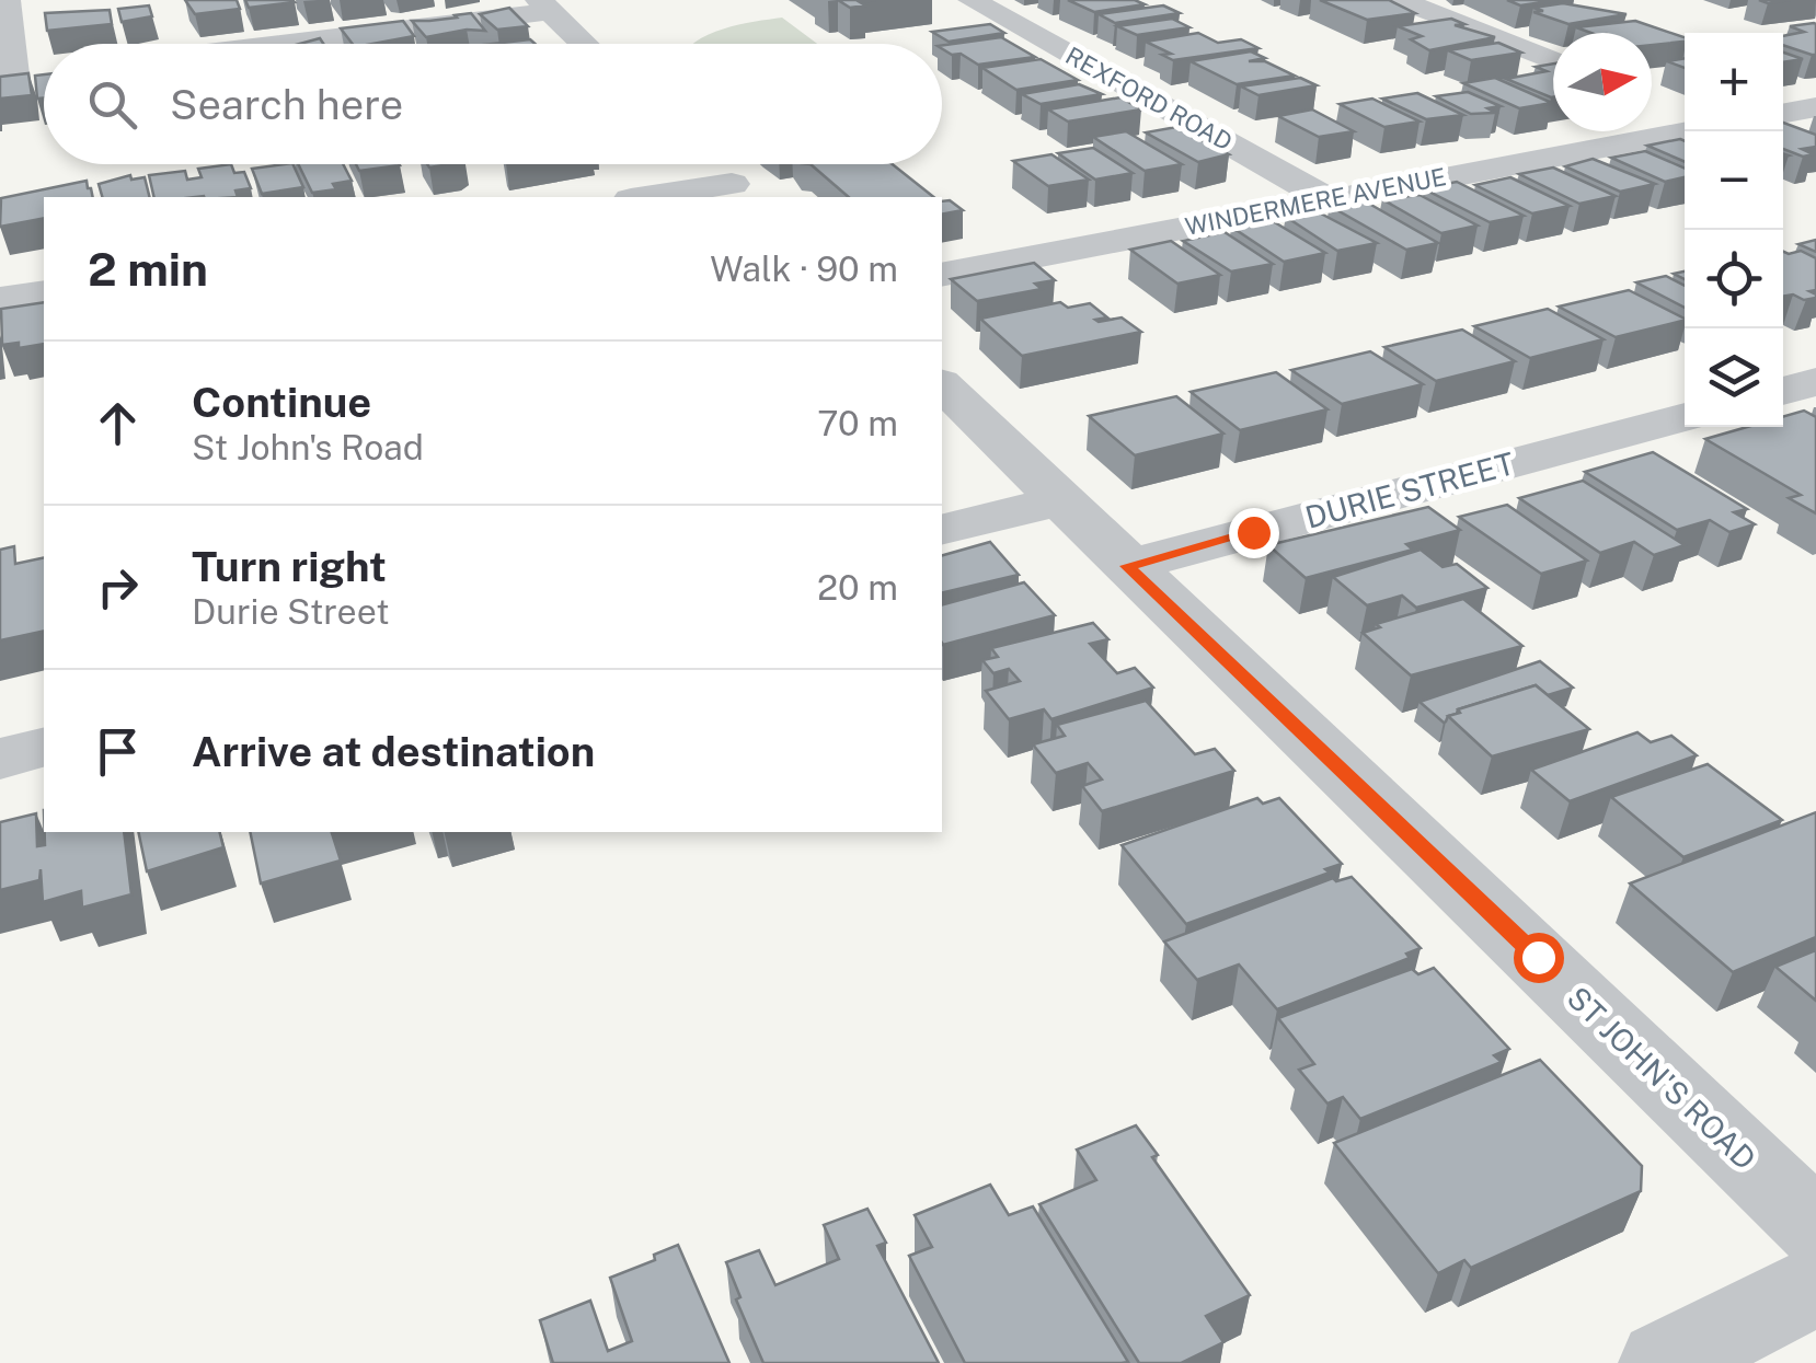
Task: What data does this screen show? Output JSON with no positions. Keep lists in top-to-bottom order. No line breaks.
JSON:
{"streets":{"street":["REXFORD ROAD","WINDERMERE AVENUE","DURIE STREET","ST JOHN'S ROAD"]},"crossings":[["REXFORD ROAD","WINDERMERE AVENUE"],["DURIE STREET","ST JOHN'S ROAD"]],"north":"right","page":{"map_buttons":["+","−"],"search":"Search here","heading":["2 min","Walk · 90 m"],"list":[["Continue","St John's Road","70 m"],["Turn right","Durie Street","20 m"],"Arrive at destination"]}}
